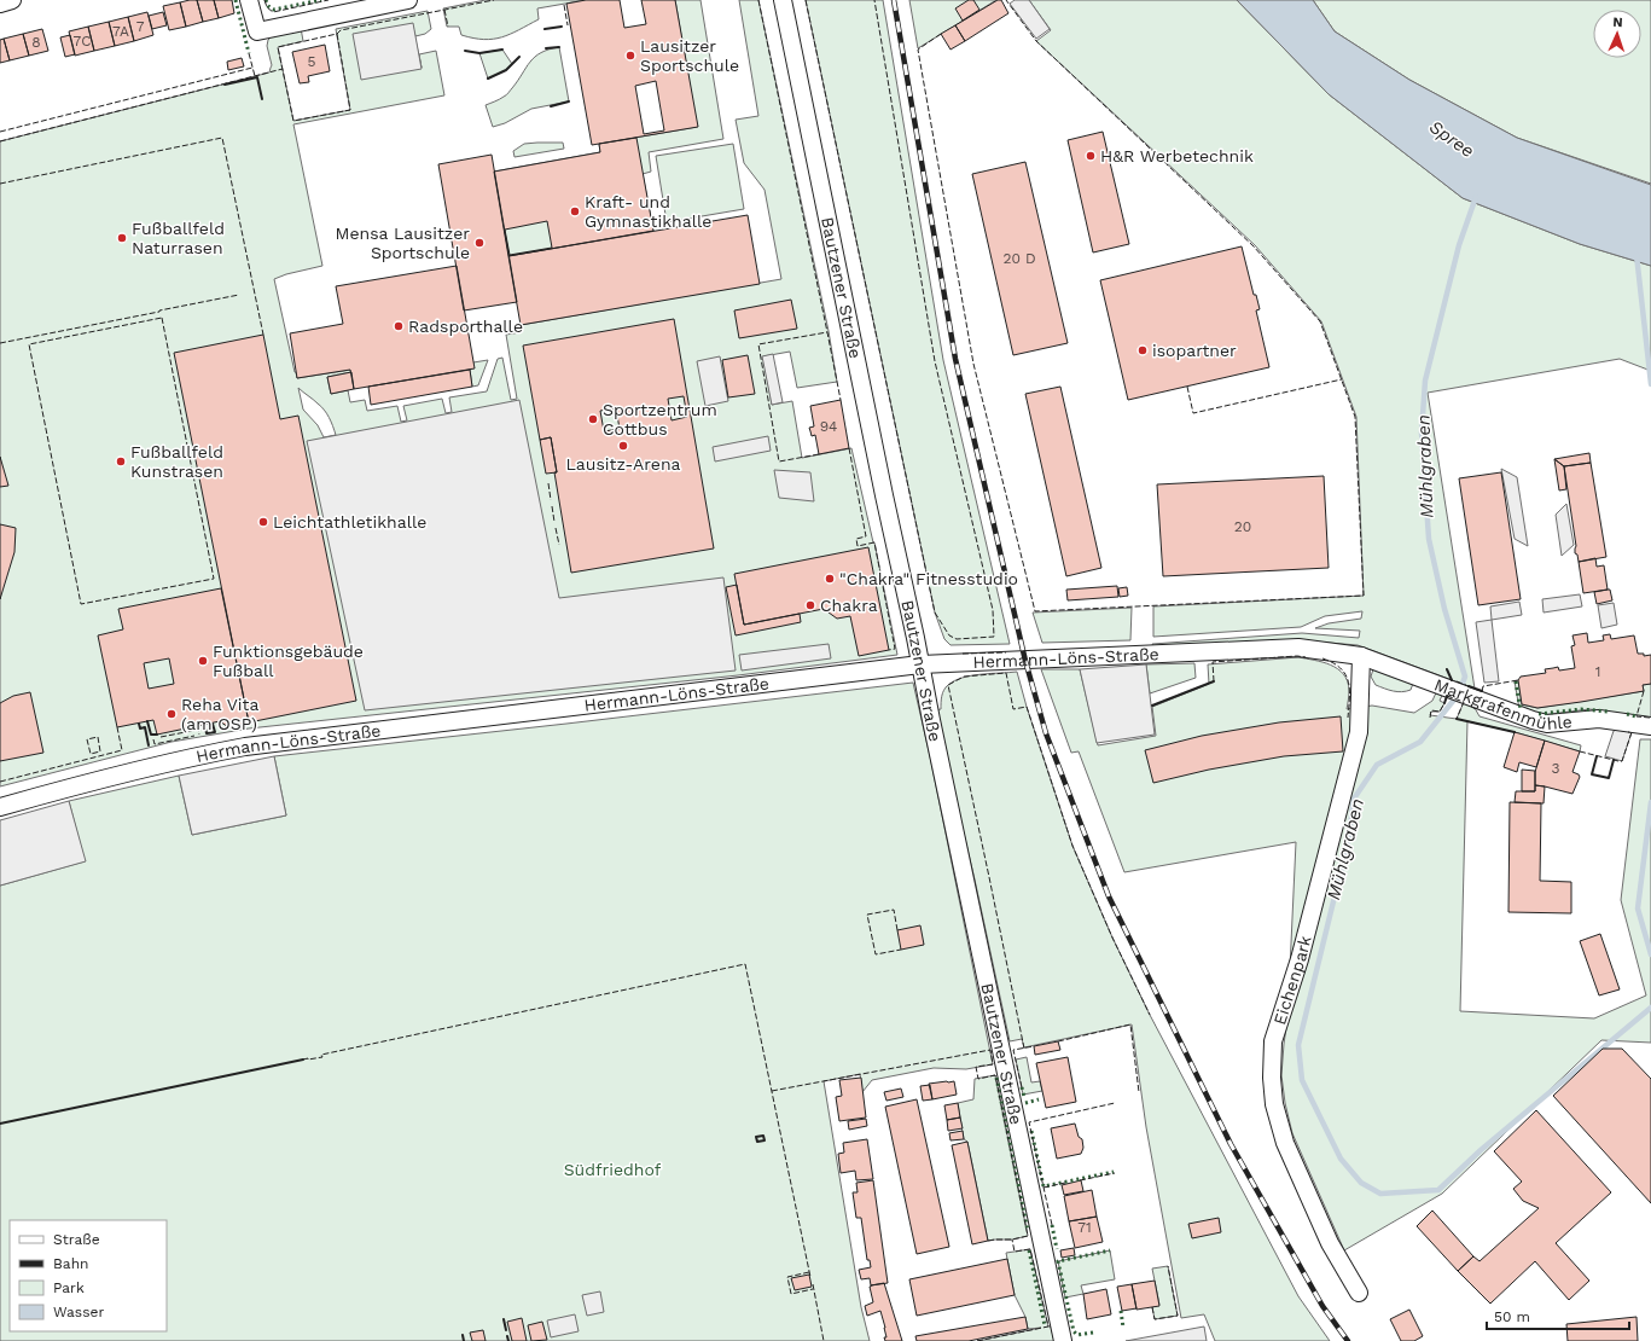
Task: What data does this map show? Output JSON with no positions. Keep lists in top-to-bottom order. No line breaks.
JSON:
{"streets":{"street":["Bautzener Straße","Hermann-Löns-Straße","Markgrafenmühle","Eichenpark"]},"crossings":[["Bautzener Straße","Hermann-Löns-Straße"],["Hermann-Löns-Straße","Markgrafenmühle"],["Hermann-Löns-Straße","Eichenpark"],["Markgrafenmühle","Eichenpark"]],"water":["Spree","Mühlgraben"],"parks":["Südfriedhof"],"places":["Lausitzer Sportschule","H&R Werbetechnik","Kraft- und Gymnastikhalle","Fußballfeld Naturrasen","Mensa Lausitzer Sportschule","Radsporthalle","isopartner","Sportzentrum Cottbus","Lausitz-Arena","Fußballfeld Kunstrasen","Leichtathletikhalle","\"Chakra\" Fitnesstudio","Chakra","Funktionsgebäude Fußball","Reha Vita (am OSP)"],"house_numbers":["7","7A","7C","8","5","20 D","94","20","1","3","71"],"legend":["Straße","Bahn","Park","Wasser"],"scale_bar":"50 m","north":"top"}
